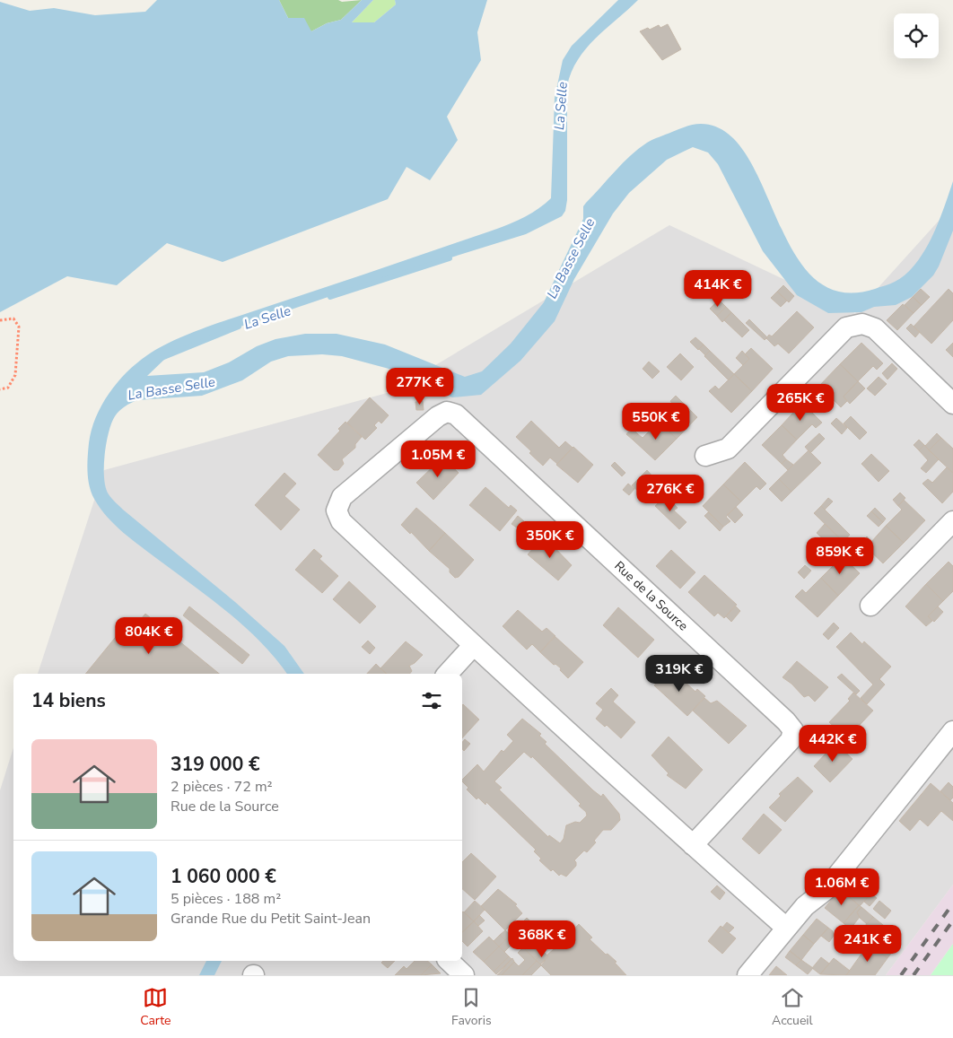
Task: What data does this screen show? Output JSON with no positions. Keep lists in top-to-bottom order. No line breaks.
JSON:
{"streets":{"street":["Rue de la Source"]},"water":["La Selle","La Basse Selle"],"page":{"price":["414K €","277K €","265K €","550K €","1.05M €","276K €","350K €","859K €","804K €","319K €","442K €","1.06M €","368K €","241K €"],"heading":"14 biens","list":[{"name":"319 000 €","note":"2 pièces · 72 m² · Rue de la Source"},{"name":"1 060 000 €","note":"5 pièces · 188 m² · Grande Rue du Petit Saint-Jean"}],"tabs":["Carte","Favoris","Accueil"]}}
